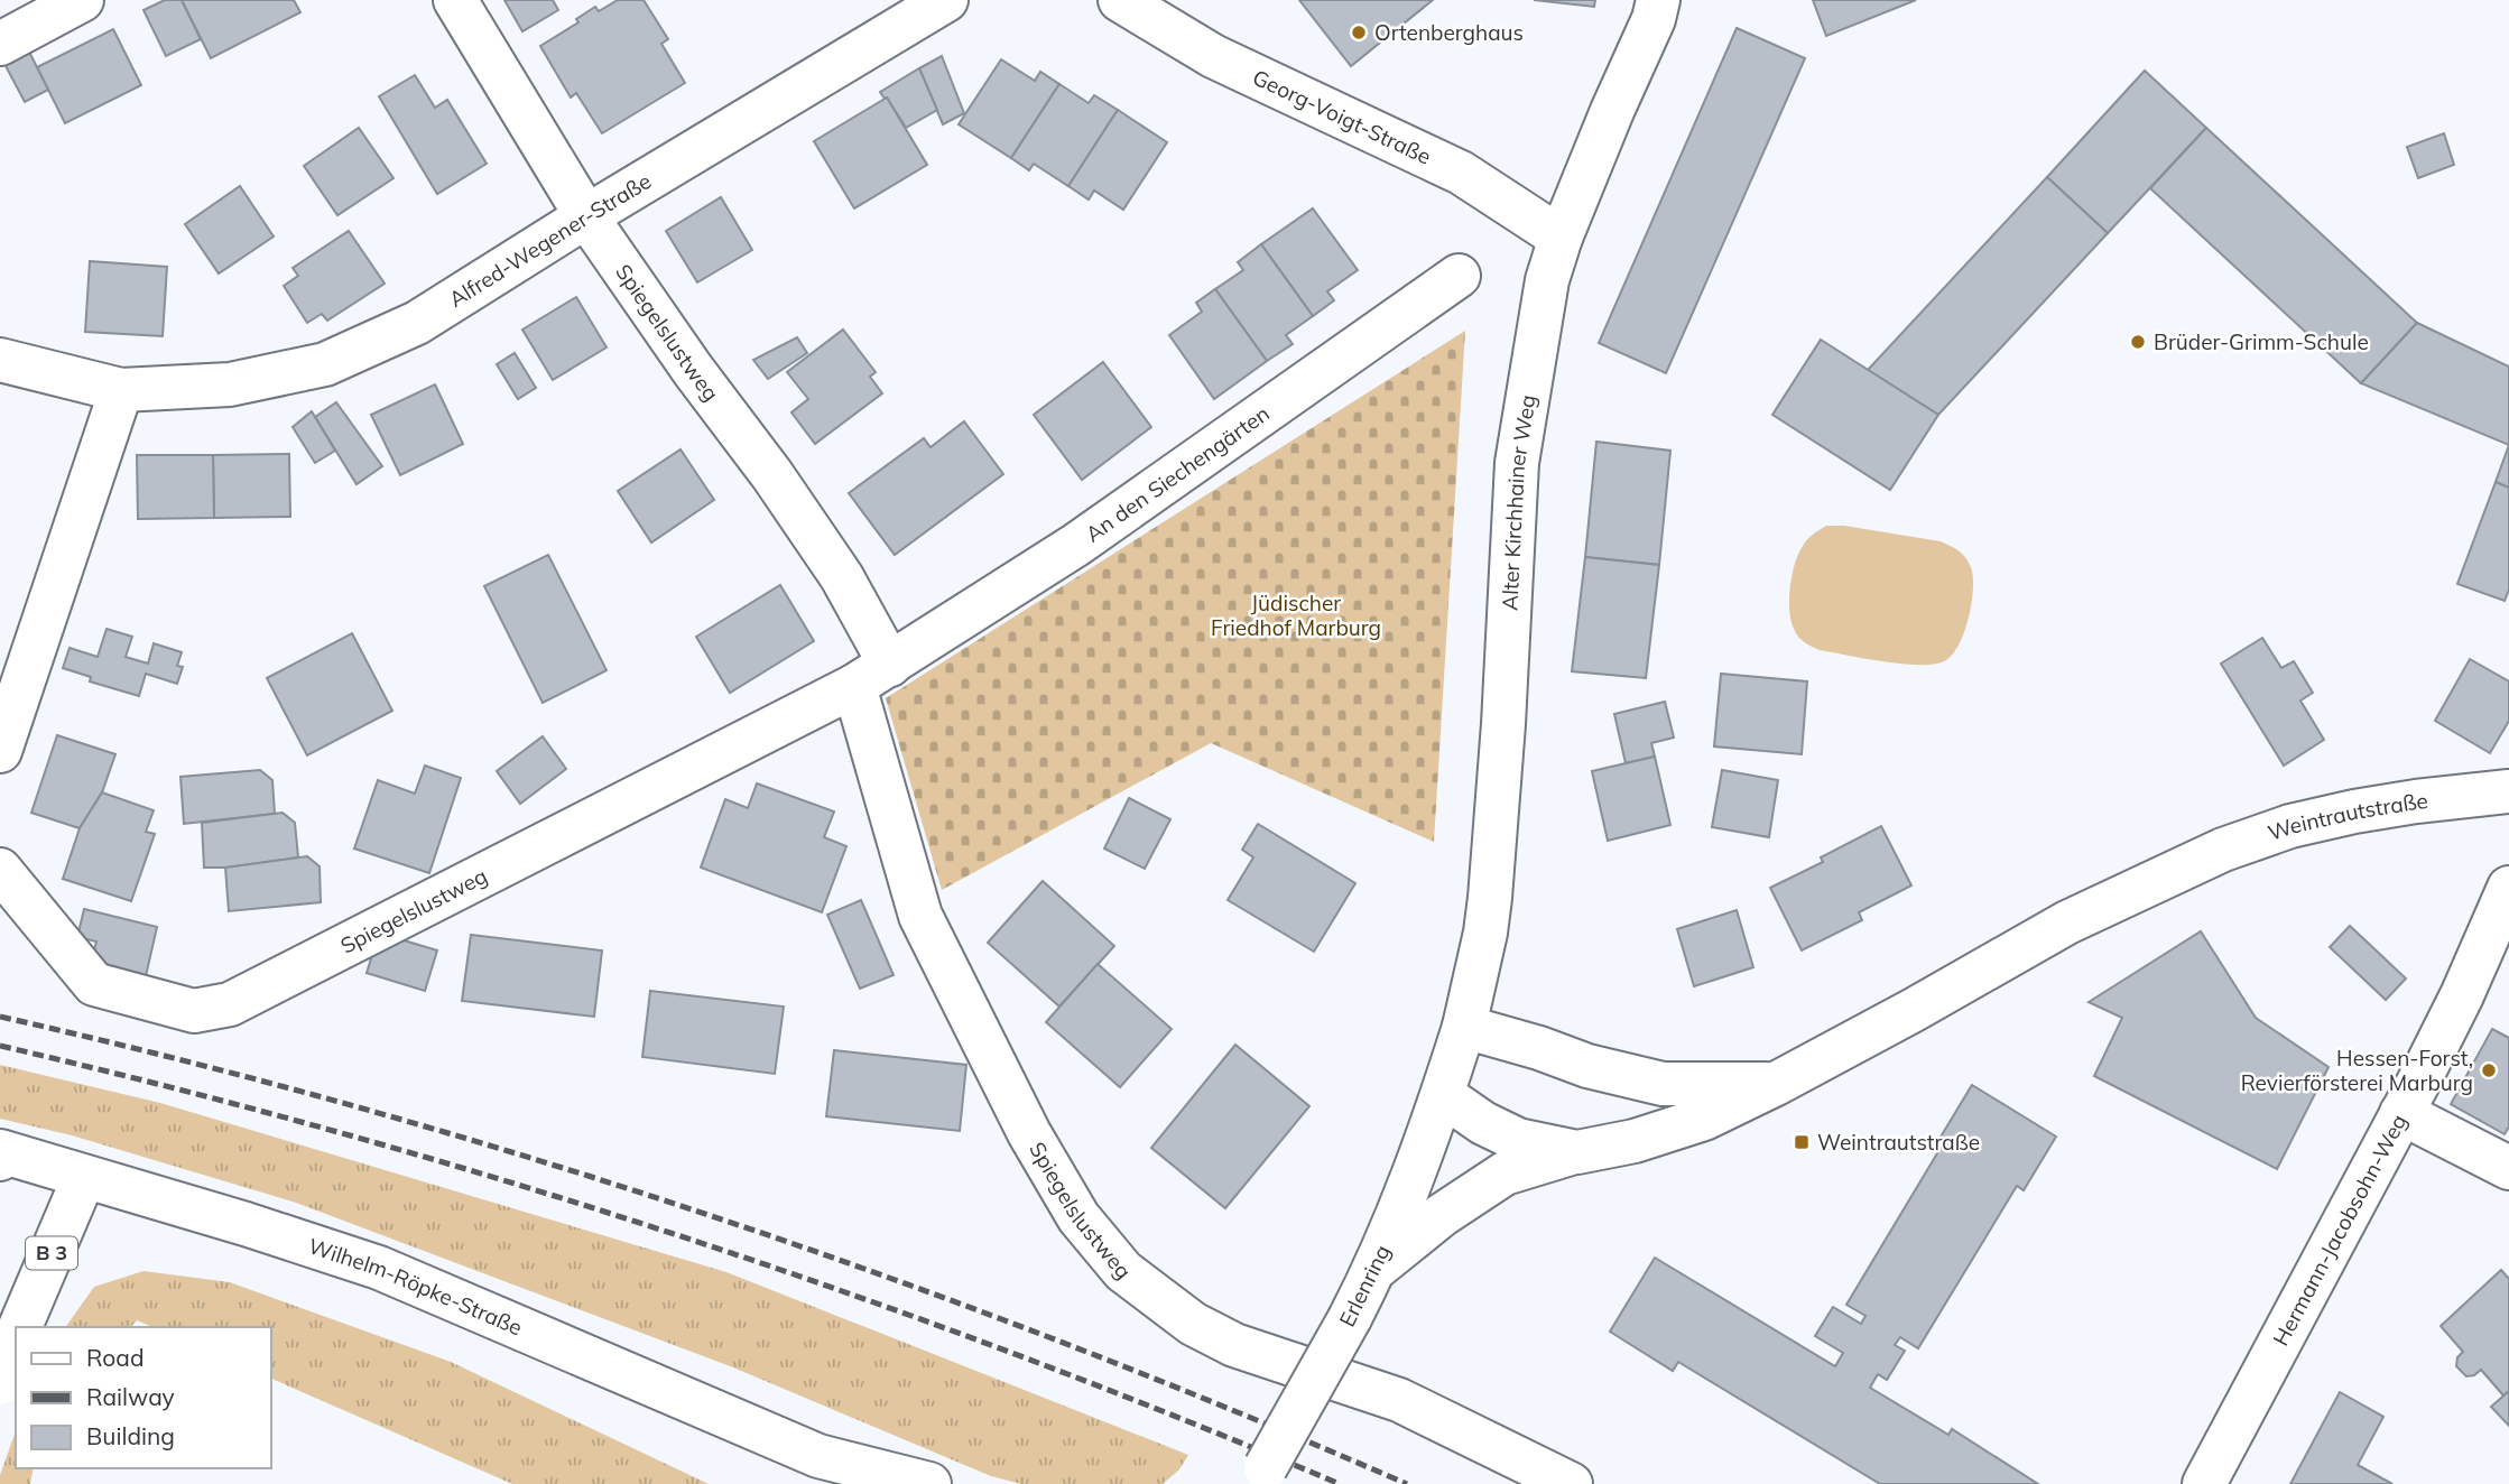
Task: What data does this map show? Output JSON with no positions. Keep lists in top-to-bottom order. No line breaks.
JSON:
{"streets":{"main road":["Georg-Voigt-Straße","Alfred-Wegener-Straße","Spiegelslustweg","An den Siechengärten","Alter Kirchhainer Weg","Weintrautstraße","Hermann-Jacobsohn-Weg","B 3","Wilhelm-Röpke-Straße","Erlenring"]},"crossings":[["Georg-Voigt-Straße","Alter Kirchhainer Weg"],["Alfred-Wegener-Straße","Spiegelslustweg"],["Spiegelslustweg","An den Siechengärten"],["Alter Kirchhainer Weg","Weintrautstraße"],["Alter Kirchhainer Weg","Erlenring"],["Weintrautstraße","Erlenring"],["B 3","Wilhelm-Röpke-Straße"]],"parks":["Jüdischer Friedhof Marburg"],"places":{"other":["Ortenberghaus","Brüder-Grimm-Schule","Hessen-Forst, Revierförsterei Marburg"],"transit":["Weintrautstraße"]},"legend":["Road","Railway","Building"]}
